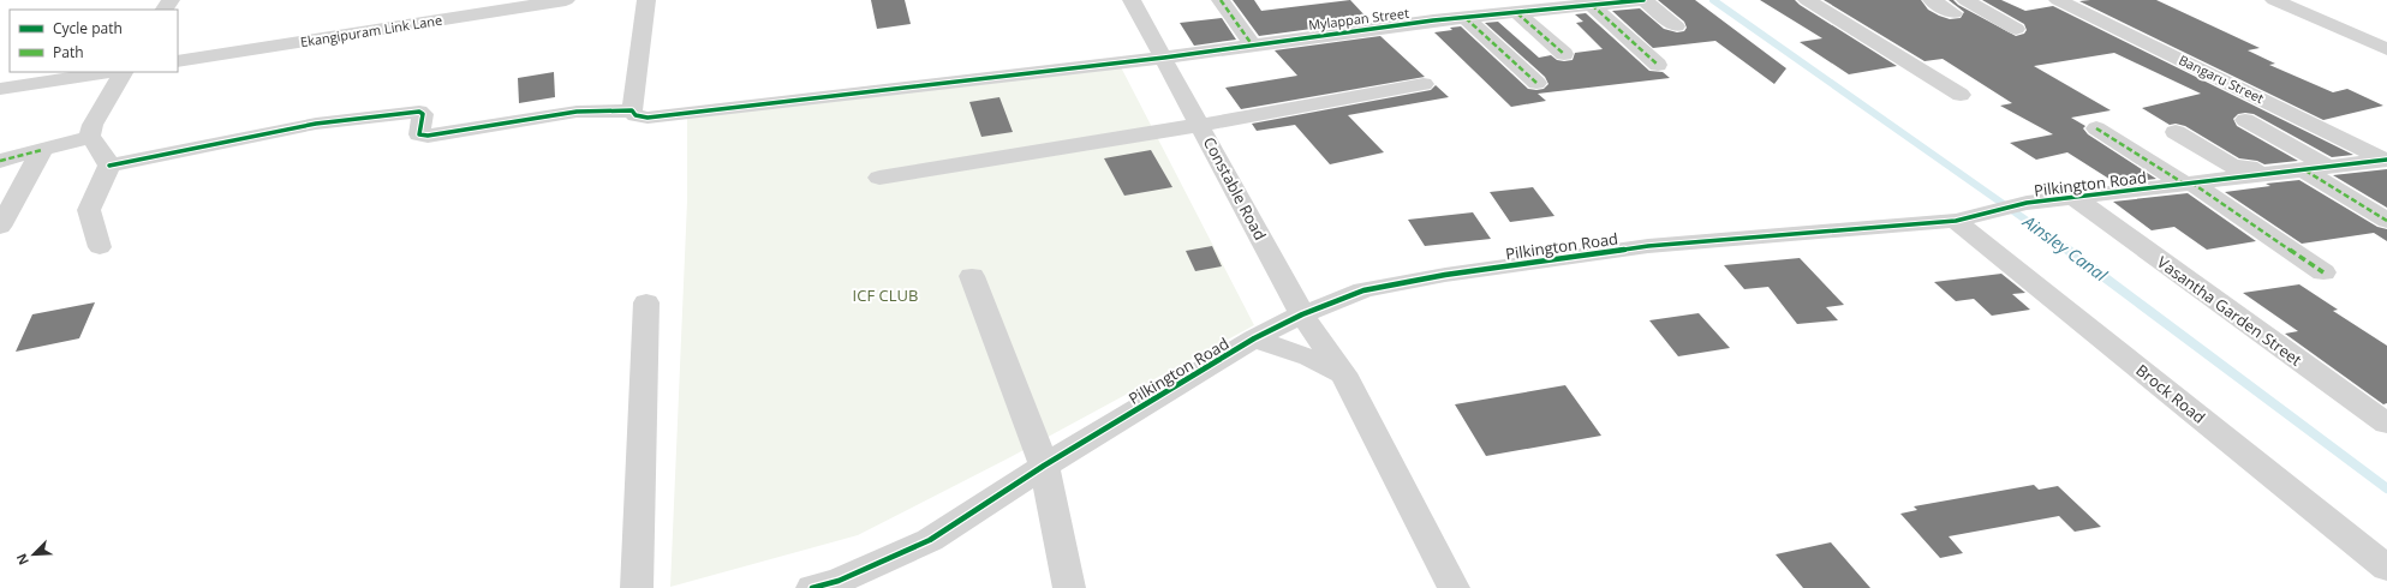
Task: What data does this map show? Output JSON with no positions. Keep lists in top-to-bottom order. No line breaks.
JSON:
{"streets":{"street":["Mylappan Street","Ekangipuram Link Lane","Bangaru Street","Pilkington Road","Constable Road","Vasantha Garden Street","Brock Road"]},"crossings":[["Mylappan Street","Constable Road"],["Bangaru Street","Pilkington Road"],["Pilkington Road","Constable Road"],["Pilkington Road","Vasantha Garden Street"],["Pilkington Road","Brock Road"]],"water":["Ainsley Canal"],"parks":["ICF CLUB"],"legend":["Cycle path","Path"],"north":"bottom left"}
